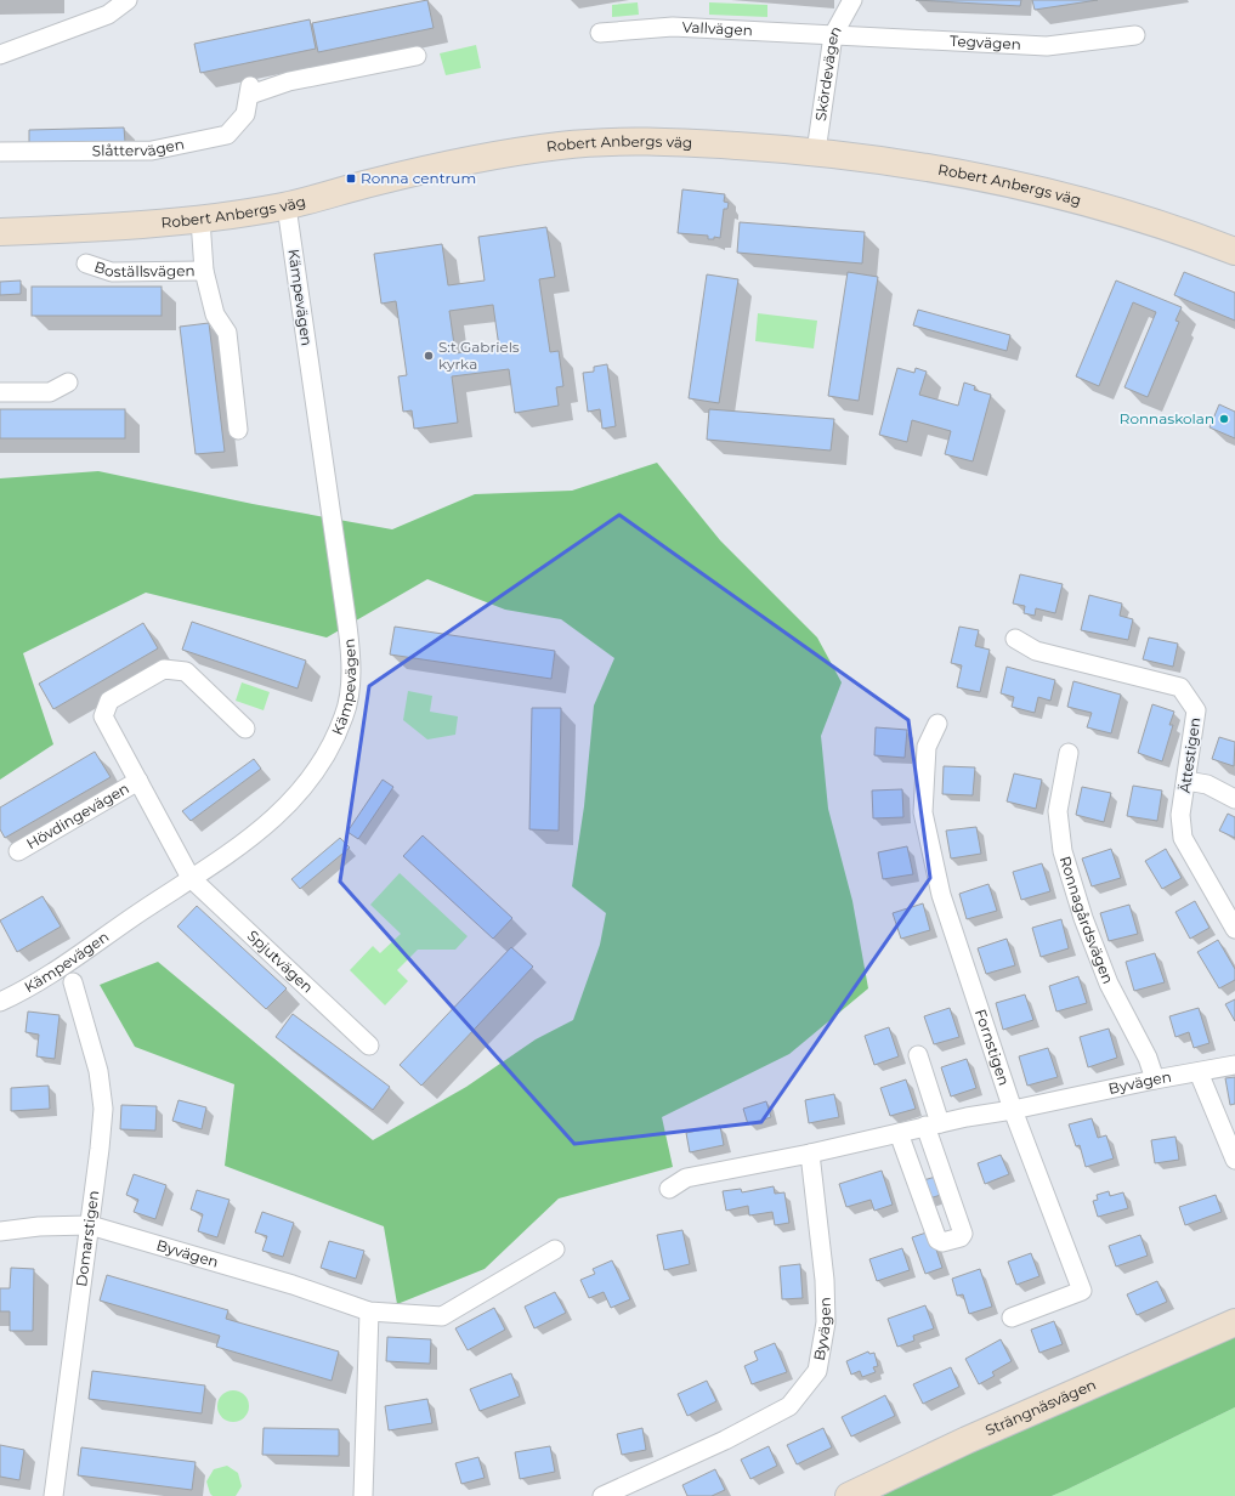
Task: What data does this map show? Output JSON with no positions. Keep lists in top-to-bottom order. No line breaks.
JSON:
{"streets":{"street":["Vallvägen","Tegvägen","Skördevägen","Robert Anbergs väg","Slåttervägen","Boställsvägen","Kämpevägen","Ättestigen","Hövdingevägen","Ronnagårdsvägen","Spjutvägen","Fornstigen","Byvägen","Domarstigen","Strängnäsvägen"]},"crossings":[["Vallvägen","Tegvägen"],["Vallvägen","Skördevägen"],["Tegvägen","Skördevägen"],["Skördevägen","Robert Anbergs väg"],["Robert Anbergs väg","Boställsvägen"],["Robert Anbergs väg","Kämpevägen"],["Kämpevägen","Hövdingevägen"],["Kämpevägen","Spjutvägen"],["Hövdingevägen","Spjutvägen"],["Ronnagårdsvägen","Byvägen"],["Fornstigen","Byvägen"],["Byvägen","Domarstigen"]],"places":{"transit":["Ronna centrum"],"other":["S:t Gabriels kyrka","Ronnaskolan"]}}
